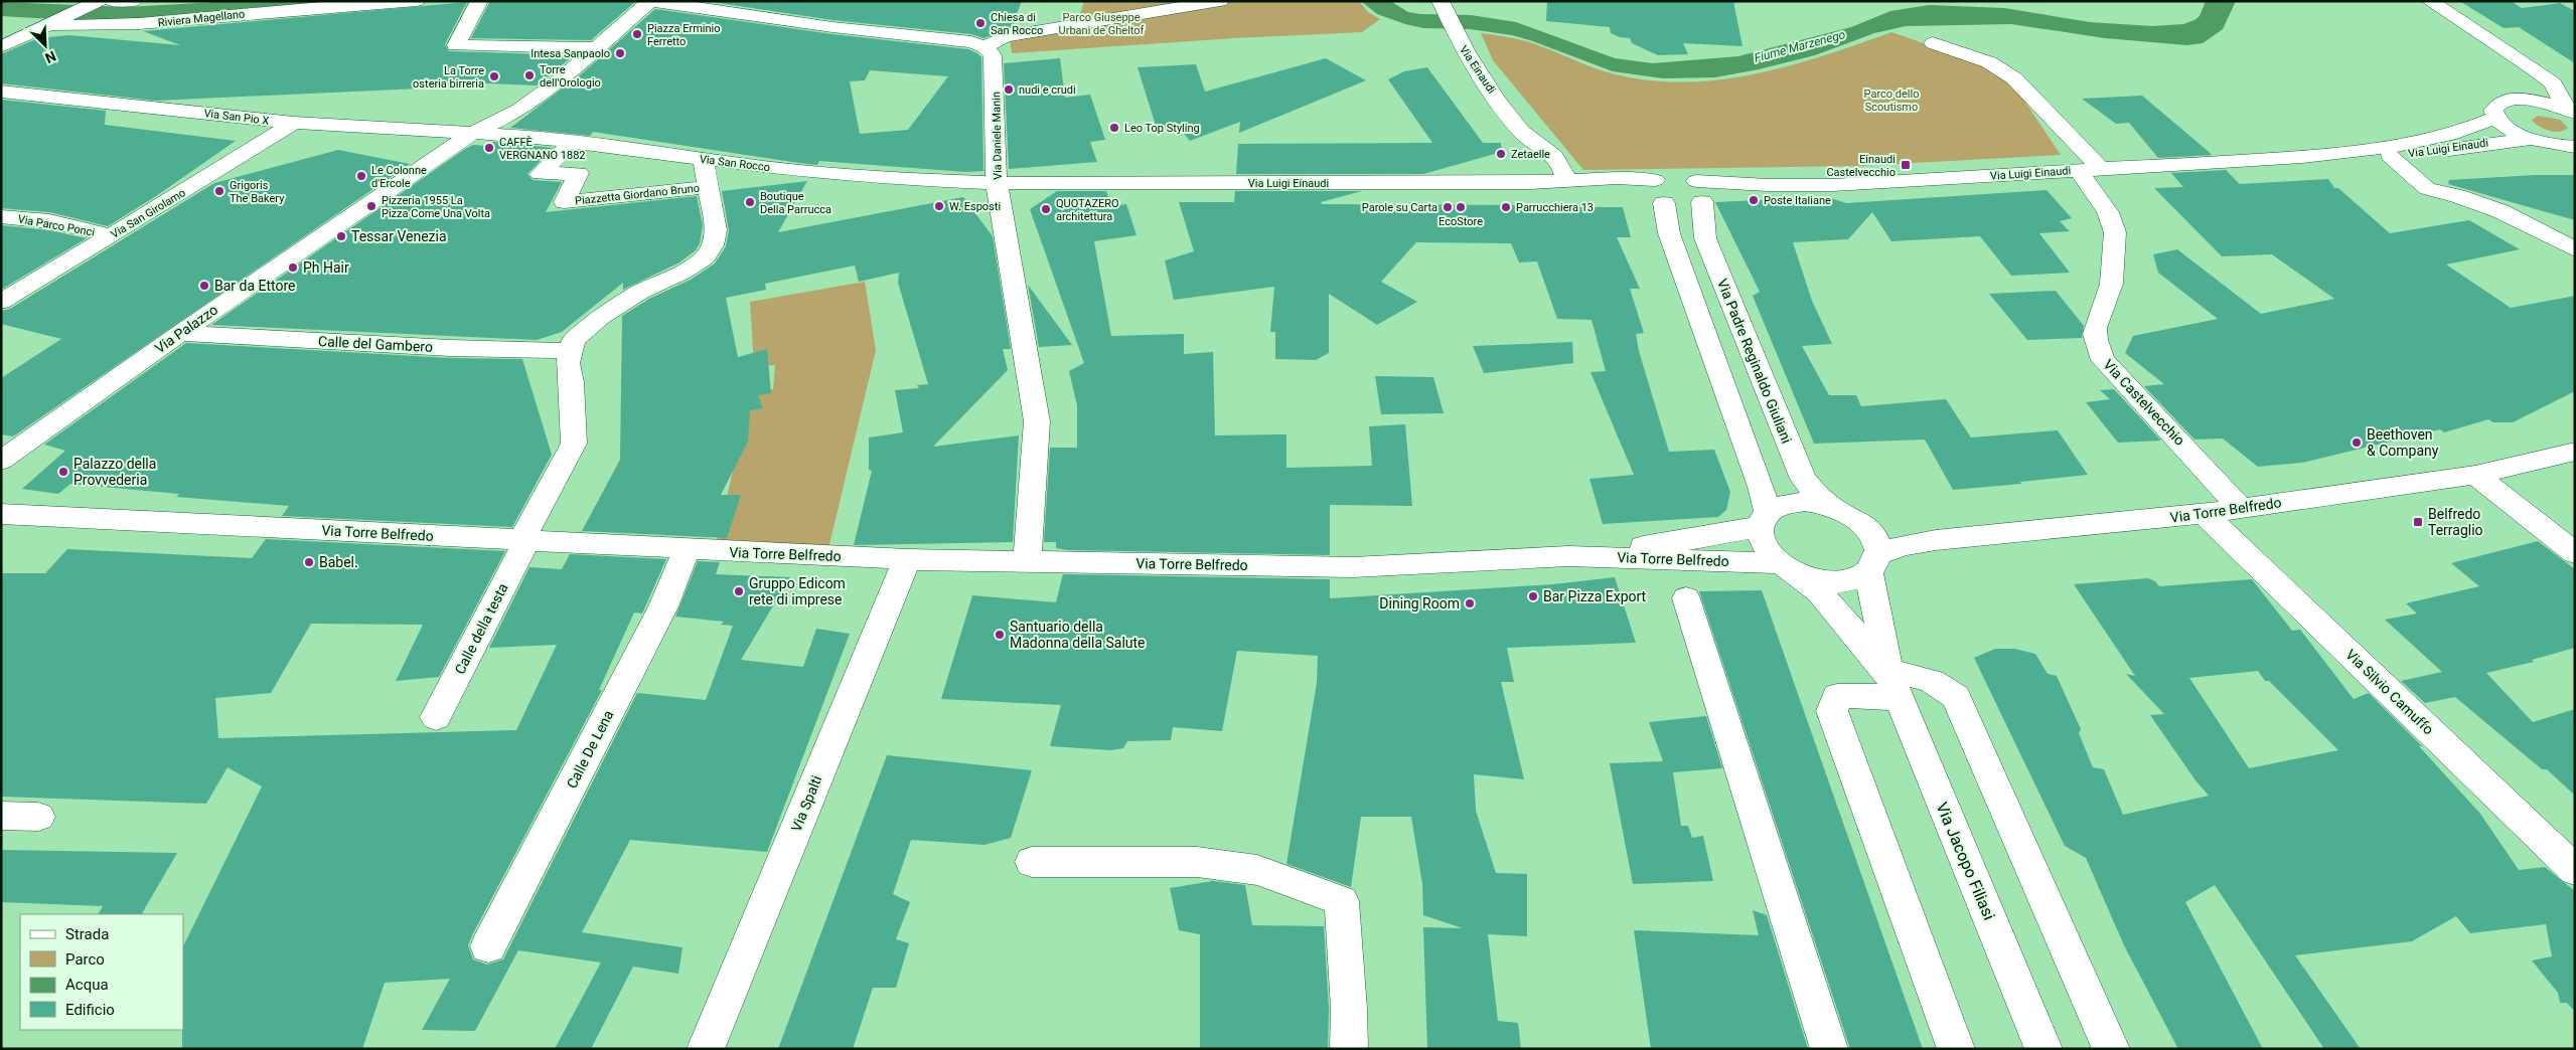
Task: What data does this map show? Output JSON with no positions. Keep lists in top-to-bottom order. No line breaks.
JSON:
{"streets":{"street":["Riviera Magellano","Via Einaudi","Via San Pio X","Via Daniele Manin","Via Luigi Einaudi","Via San Rocco","Piazzetta Giordano Bruno","Via San Girolamo","Via Parco Ponci","Via Palazzo","Calle del Gambero","Via Padre Reginaldo Giuliani","Via Castelvecchio","Via Torre Belfredo","Calle della testa","Via Silvio Camuffo","Calle De Lena","Via Spalti","Via Jacopo Filiasi"]},"crossings":[["Via San Pio X","Via San Rocco"],["Via San Pio X","Via San Girolamo"],["Via San Pio X","Via Palazzo"],["Via Daniele Manin","Via Luigi Einaudi"],["Via Daniele Manin","Via San Rocco"],["Via Daniele Manin","Via Torre Belfredo"],["Via Luigi Einaudi","Via San Rocco"],["Via Luigi Einaudi","Via Padre Reginaldo Giuliani"],["Via Luigi Einaudi","Via Castelvecchio"],["Via San Rocco","Piazzetta Giordano Bruno"],["Via San Rocco","Via Palazzo"],["Via San Girolamo","Via Parco Ponci"],["Via Palazzo","Calle del Gambero"],["Calle del Gambero","Calle della testa"],["Via Padre Reginaldo Giuliani","Via Torre Belfredo"],["Via Padre Reginaldo Giuliani","Via Jacopo Filiasi"],["Via Castelvecchio","Via Torre Belfredo"],["Via Torre Belfredo","Calle della testa"],["Via Torre Belfredo","Via Silvio Camuffo"],["Via Torre Belfredo","Calle De Lena"],["Via Torre Belfredo","Via Spalti"],["Via Torre Belfredo","Via Jacopo Filiasi"]],"water":["Fiume Marzenego"],"parks":["Parco Giuseppe Urbani de Gheltof","Parco dello Scoutismo"],"places":{"other":["Chiesa di San Rocco","Piazza Erminio Ferretto","Intesa Sanpaolo","Torre dell'Orologio","La Torre osteria birreria","nudi e crudi","Leo Top Styling","CAFFÈ VERGNANO 1882","Zetaelle","Le Colonne d'Ercole","Grigoris The Bakery","Poste Italiane","Boutique Della Parrucca","Pizzeria 1955 La Pizza Come Una Volta","W. Esposti","Parole su Carta","EcoStore","Parrucchiera 13","QUOTAZERO architettura","Tessar Venezia","Ph Hair","Bar da Ettore","Beethoven & Company","Palazzo della Provvederia","Babel.","Gruppo Edicom rete di imprese","Bar Pizza Export","Dining Room","Santuario della Madonna della Salute"],"transit":["Einaudi Castelvecchio","Belfredo Terraglio"]},"legend":["Strada","Parco","Acqua","Edificio"],"north":"bottom right"}
